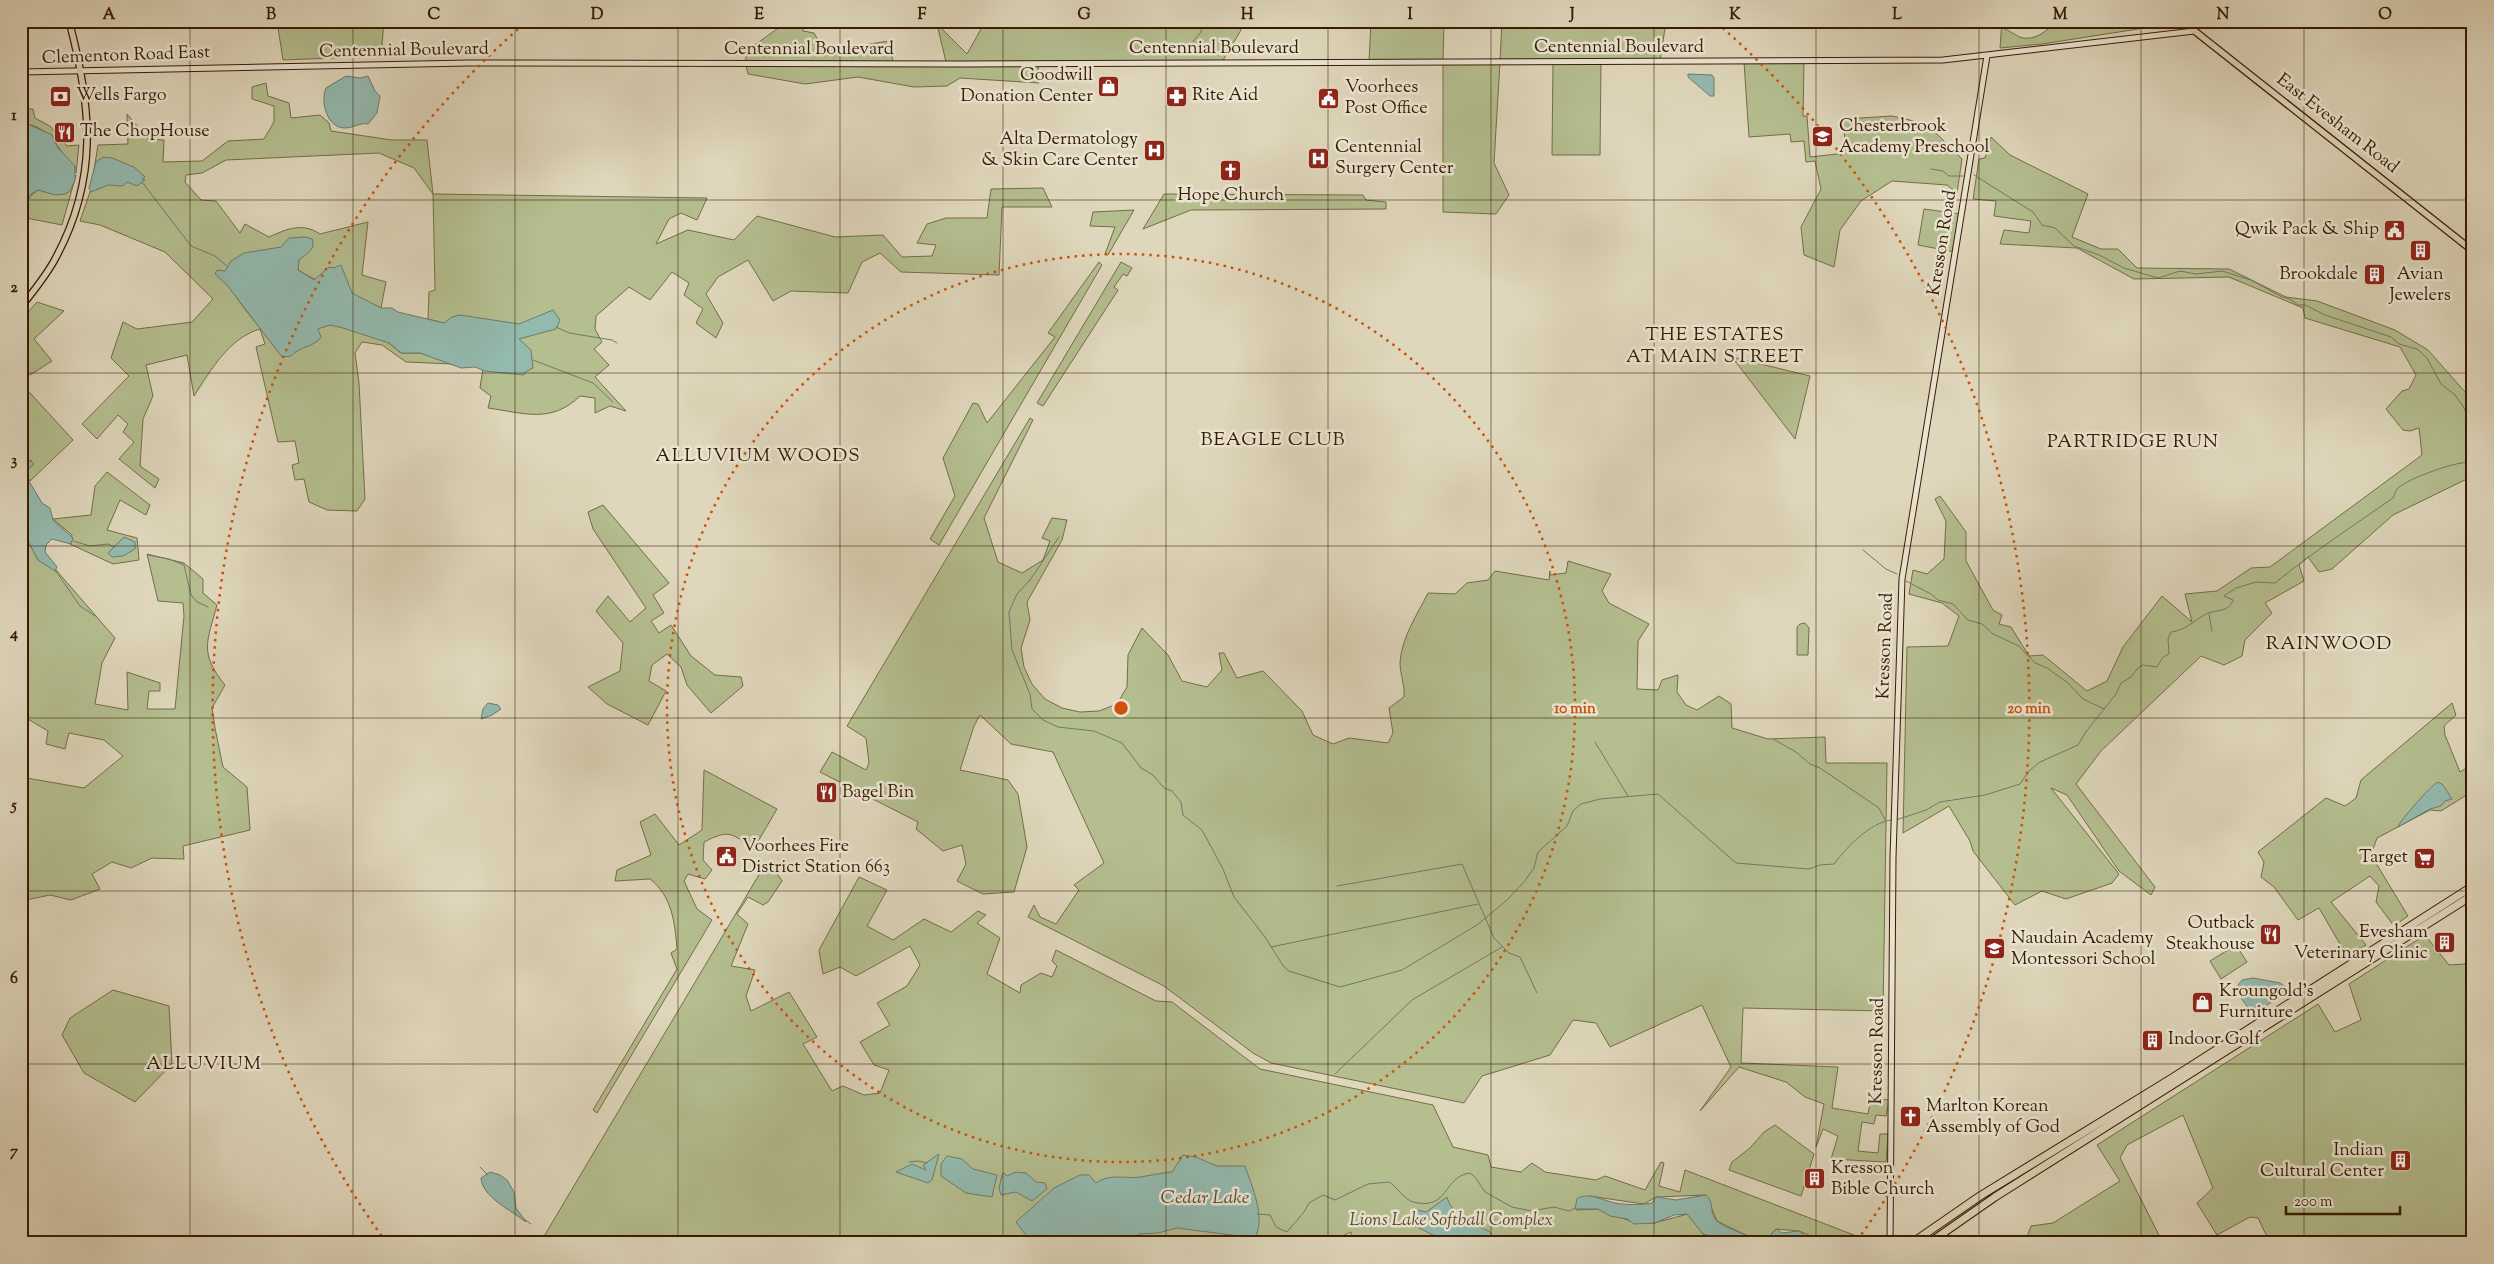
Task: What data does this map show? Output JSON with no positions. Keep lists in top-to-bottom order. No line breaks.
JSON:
{"streets":{"main road":["Centennial Boulevard","Clementon Road East","East Evesham Road","Kresson Road"]},"crossings":[["Centennial Boulevard","Clementon Road East"],["Centennial Boulevard","East Evesham Road"],["Centennial Boulevard","Kresson Road"]],"districts":["THE ESTATES AT MAIN STREET","BEAGLE CLUB","PARTRIDGE RUN","ALLUVIUM WOODS","RAINWOOD","ALLUVIUM"],"water":["Cedar Lake"],"parks":["Lions Lake Softball Complex"],"places":{"shop":["Goodwill Donation Center","Kroungold's Furniture"],"bank":["Wells Fargo"],"pharmacy":["Rite Aid"],"public building":["Voorhees Post Office","Qwik Pack & Ship","Voorhees Fire District Station 663"],"restaurant":["The ChopHouse","Bagel Bin","Outback Steakhouse"],"school or university":["Chesterbrook Academy Preschool","Naudain Academy Montessori School"],"hospital":["Alta Dermatology & Skin Care Center","Centennial Surgery Center"],"church":["Hope Church","Marlton Korean Assembly of God"],"building":["Avian Jewelers","Brookdale","Evesham Veterinary Clinic","Indoor Golf","Indian Cultural Center","Kresson Bible Church"],"supermarket":["Target"]},"scale_bar":"200 m","grid":{"columns":["A","B","C","D","E","F","G","H","I","J","K","L","M","N","O"],"rows":["1","2","3","4","5","6","7"]},"rings":["10 min","20 min"]}
